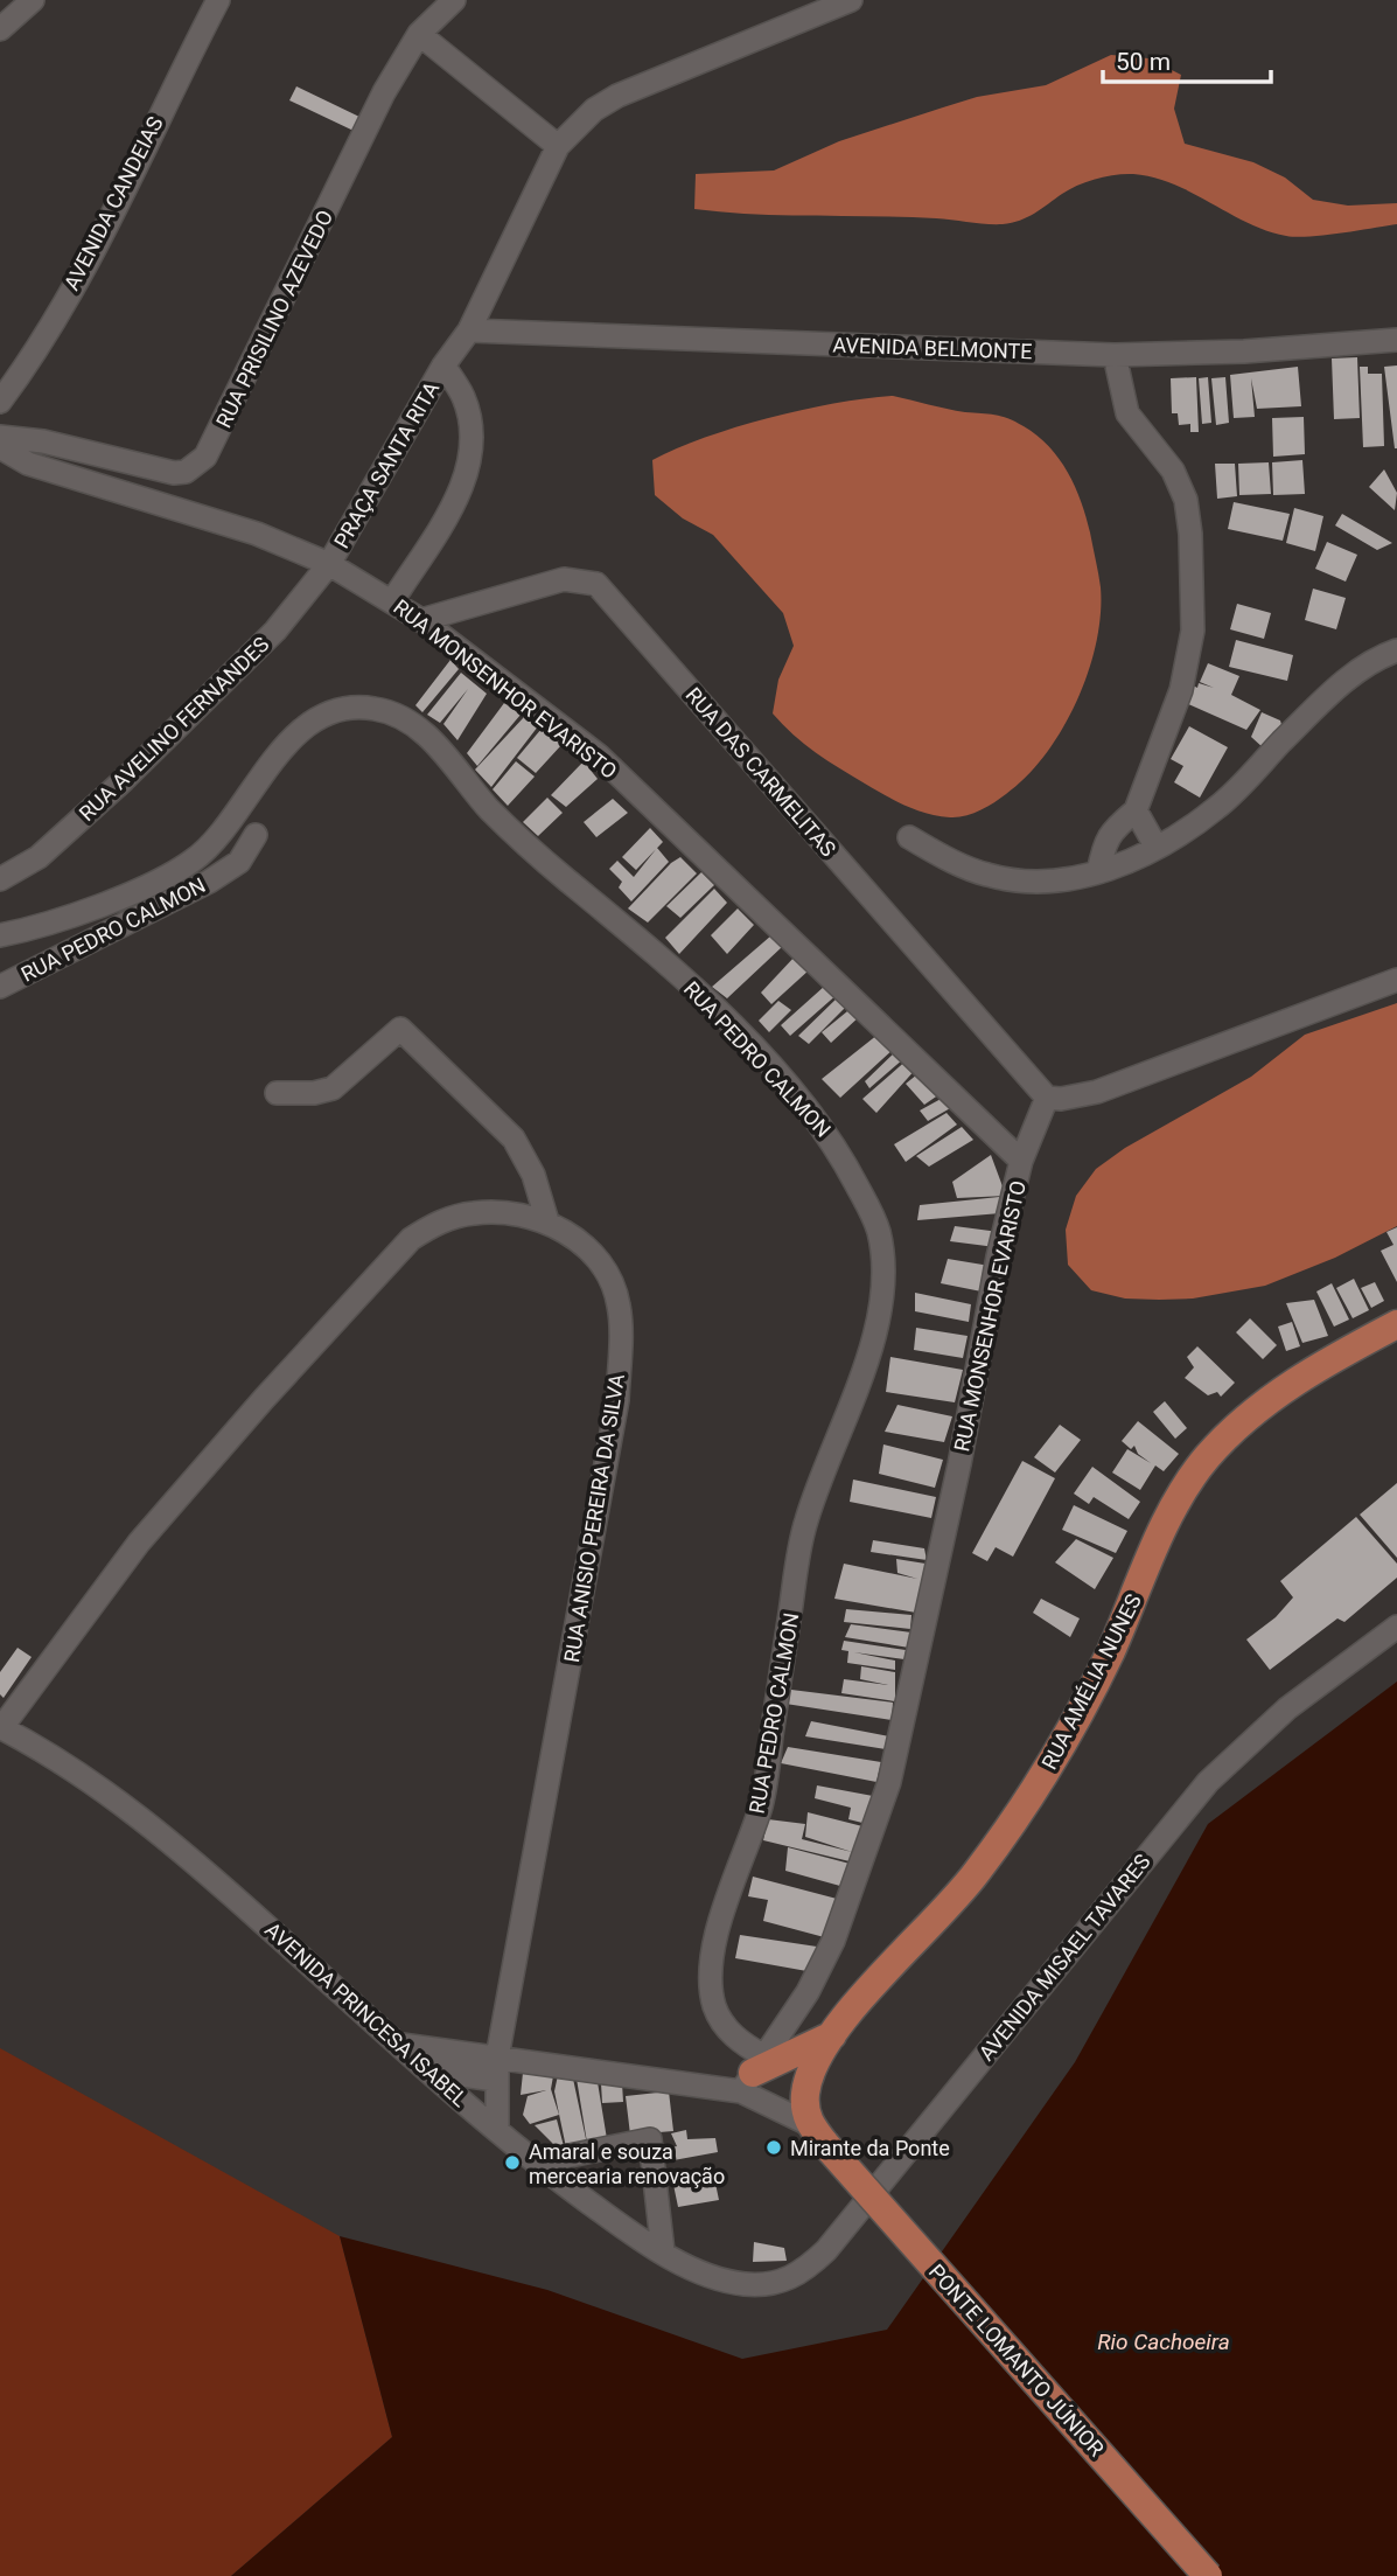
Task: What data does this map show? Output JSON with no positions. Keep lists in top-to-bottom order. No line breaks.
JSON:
{"streets":{"main road":["RUA AMÉLIA NUNES","PONTE LOMANTO JÚNIOR"],"street":["AVENIDA CANDEIAS","RUA PRISILINO AZEVEDO","AVENIDA BELMONTE","PRAÇA SANTA RITA","RUA MONSENHOR EVARISTO","RUA AVELINO FERNANDES","RUA DAS CARMELITAS","RUA PEDRO CALMON","RUA ANISIO PEREIRA DA SILVA","AVENIDA MISAEL TAVARES","AVENIDA PRINCESA ISABEL"]},"crossings":[["AVENIDA BELMONTE","PRAÇA SANTA RITA"],["PRAÇA SANTA RITA","RUA MONSENHOR EVARISTO"],["PRAÇA SANTA RITA","RUA AVELINO FERNANDES"],["RUA MONSENHOR EVARISTO","RUA AVELINO FERNANDES"],["RUA MONSENHOR EVARISTO","RUA DAS CARMELITAS"],["RUA MONSENHOR EVARISTO","RUA PEDRO CALMON"],["RUA ANISIO PEREIRA DA SILVA","AVENIDA PRINCESA ISABEL"],["RUA AMÉLIA NUNES","PONTE LOMANTO JÚNIOR"],["AVENIDA MISAEL TAVARES","AVENIDA PRINCESA ISABEL"]],"water":["Rio Cachoeira"],"places":["Mirante da Ponte","Amaral e souza mercearia renovação"],"scale_bar":"50 m"}
